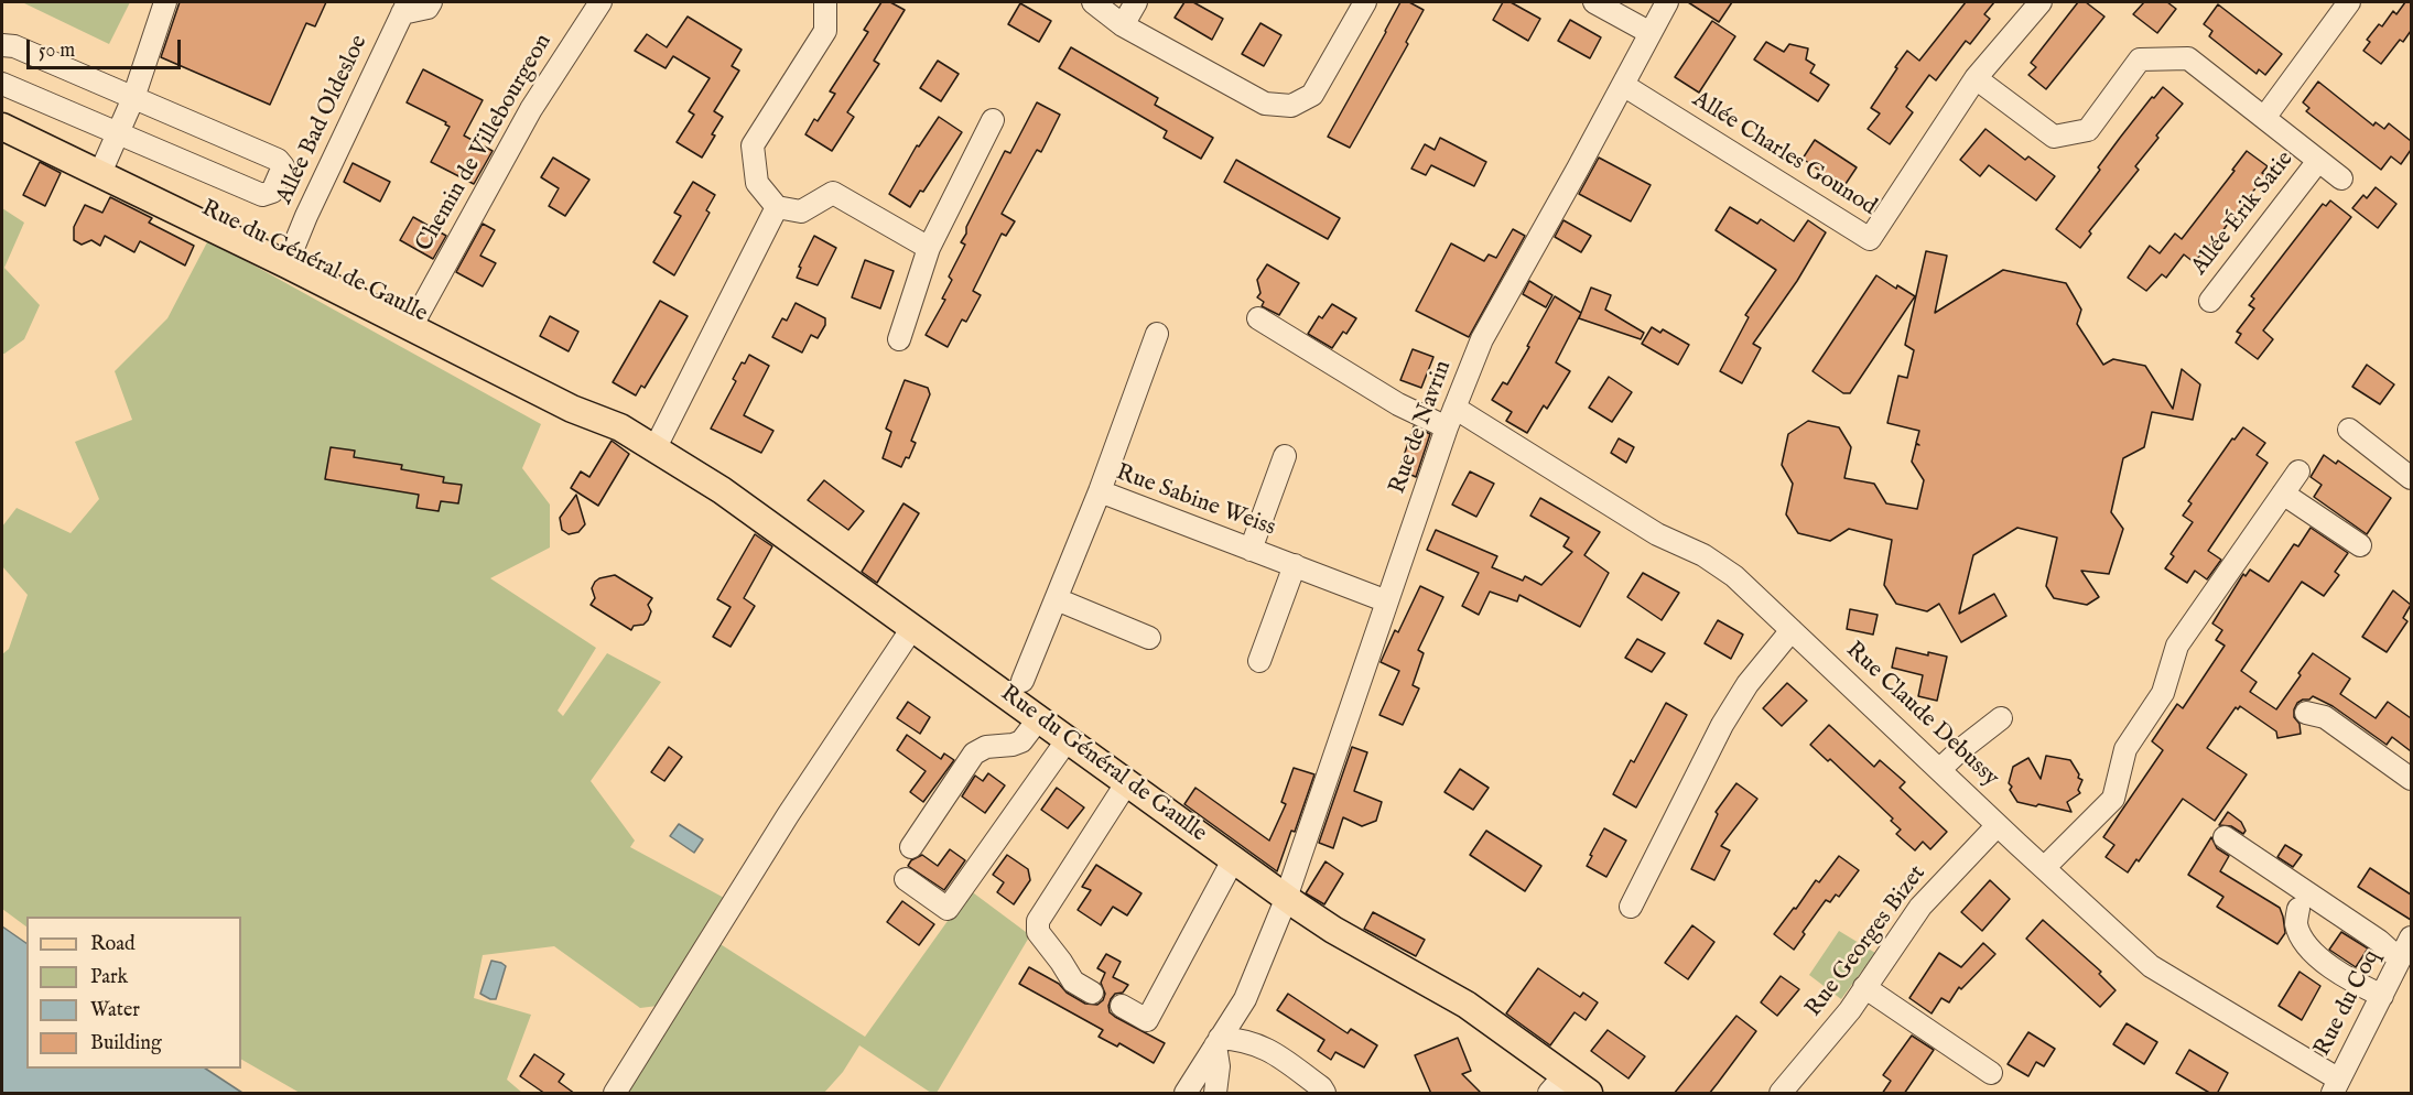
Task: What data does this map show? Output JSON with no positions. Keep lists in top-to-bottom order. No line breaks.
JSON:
{"streets":{"main road":["Rue du Général de Gaulle"],"street":["Allée Bad Oldesloe","Chemin de Villebourgeon","Allée Charles Gounod","Allée Érik Satie","Rue de Navrin","Rue Sabine Weiss","Rue Claude Debussy","Rue Georges Bizet","Rue du Coq"]},"crossings":[["Allée Bad Oldesloe","Rue du Général de Gaulle"],["Chemin de Villebourgeon","Rue du Général de Gaulle"],["Allée Charles Gounod","Rue de Navrin"],["Rue du Général de Gaulle","Rue de Navrin"],["Rue de Navrin","Rue Sabine Weiss"],["Rue de Navrin","Rue Claude Debussy"],["Rue Claude Debussy","Rue Georges Bizet"],["Rue Claude Debussy","Rue du Coq"]],"legend":["Road","Park","Water","Building"],"scale_bar":"50 m"}
